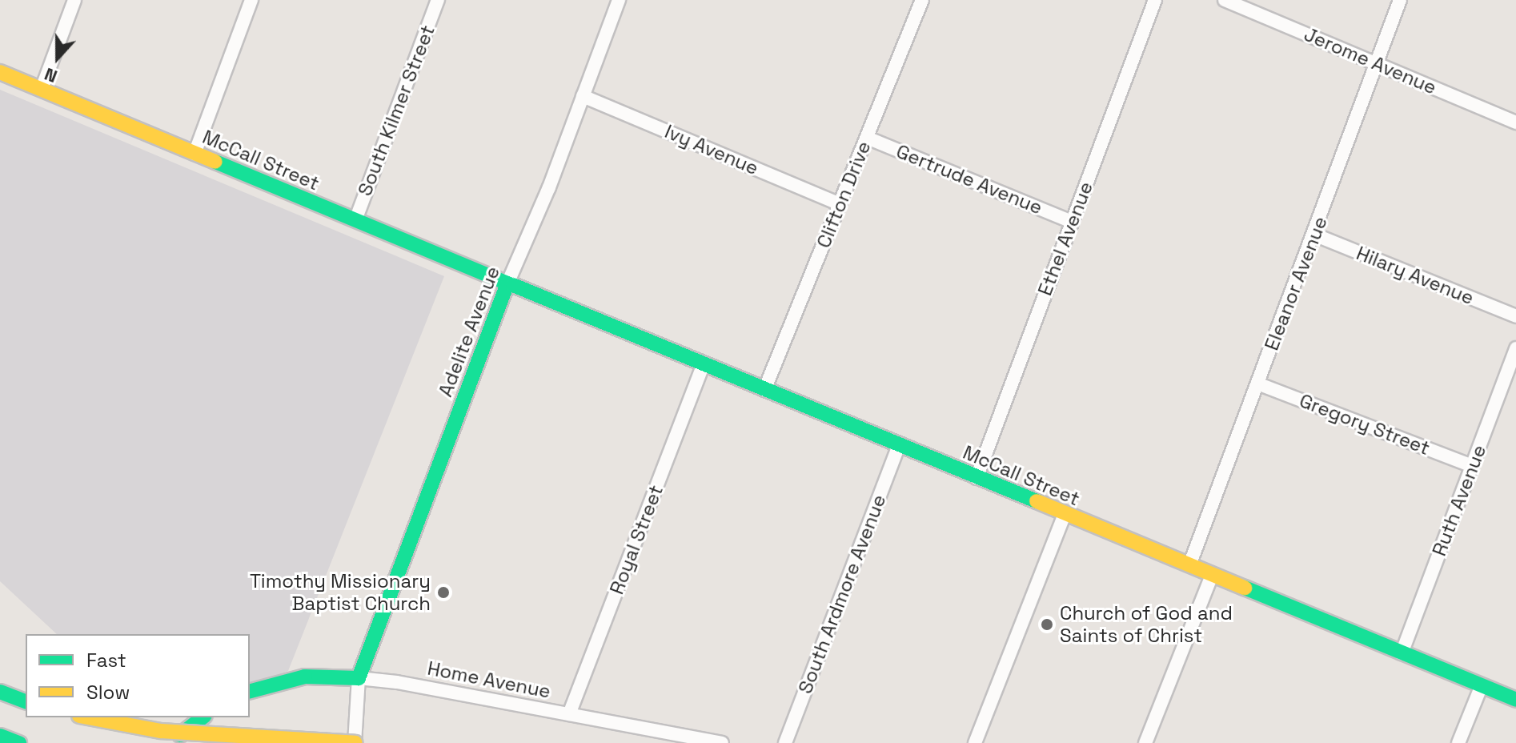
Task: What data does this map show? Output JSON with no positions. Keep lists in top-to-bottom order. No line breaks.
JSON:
{"streets":{"main road":["McCall Street","Adelite Avenue","Home Avenue"],"street":["Jerome Avenue","South Kilmer Street","Ivy Avenue","Gertrude Avenue","Clifton Drive","Ethel Avenue","Hilary Avenue","Eleanor Avenue","Gregory Street","Ruth Avenue","Royal Street","South Ardmore Avenue"]},"crossings":[["Jerome Avenue","Eleanor Avenue"],["South Kilmer Street","McCall Street"],["Ivy Avenue","Clifton Drive"],["Ivy Avenue","Adelite Avenue"],["McCall Street","Clifton Drive"],["McCall Street","Ethel Avenue"],["McCall Street","Eleanor Avenue"],["McCall Street","Adelite Avenue"],["McCall Street","Ruth Avenue"],["McCall Street","Royal Street"],["McCall Street","South Ardmore Avenue"],["Gertrude Avenue","Clifton Drive"],["Gertrude Avenue","Ethel Avenue"],["Hilary Avenue","Eleanor Avenue"],["Eleanor Avenue","Gregory Street"],["Adelite Avenue","Home Avenue"],["Gregory Street","Ruth Avenue"],["Royal Street","Home Avenue"]],"places":["Timothy Missionary Baptist Church","Church of God and Saints of Christ"],"legend":["Fast","Slow"],"north":"bottom"}
